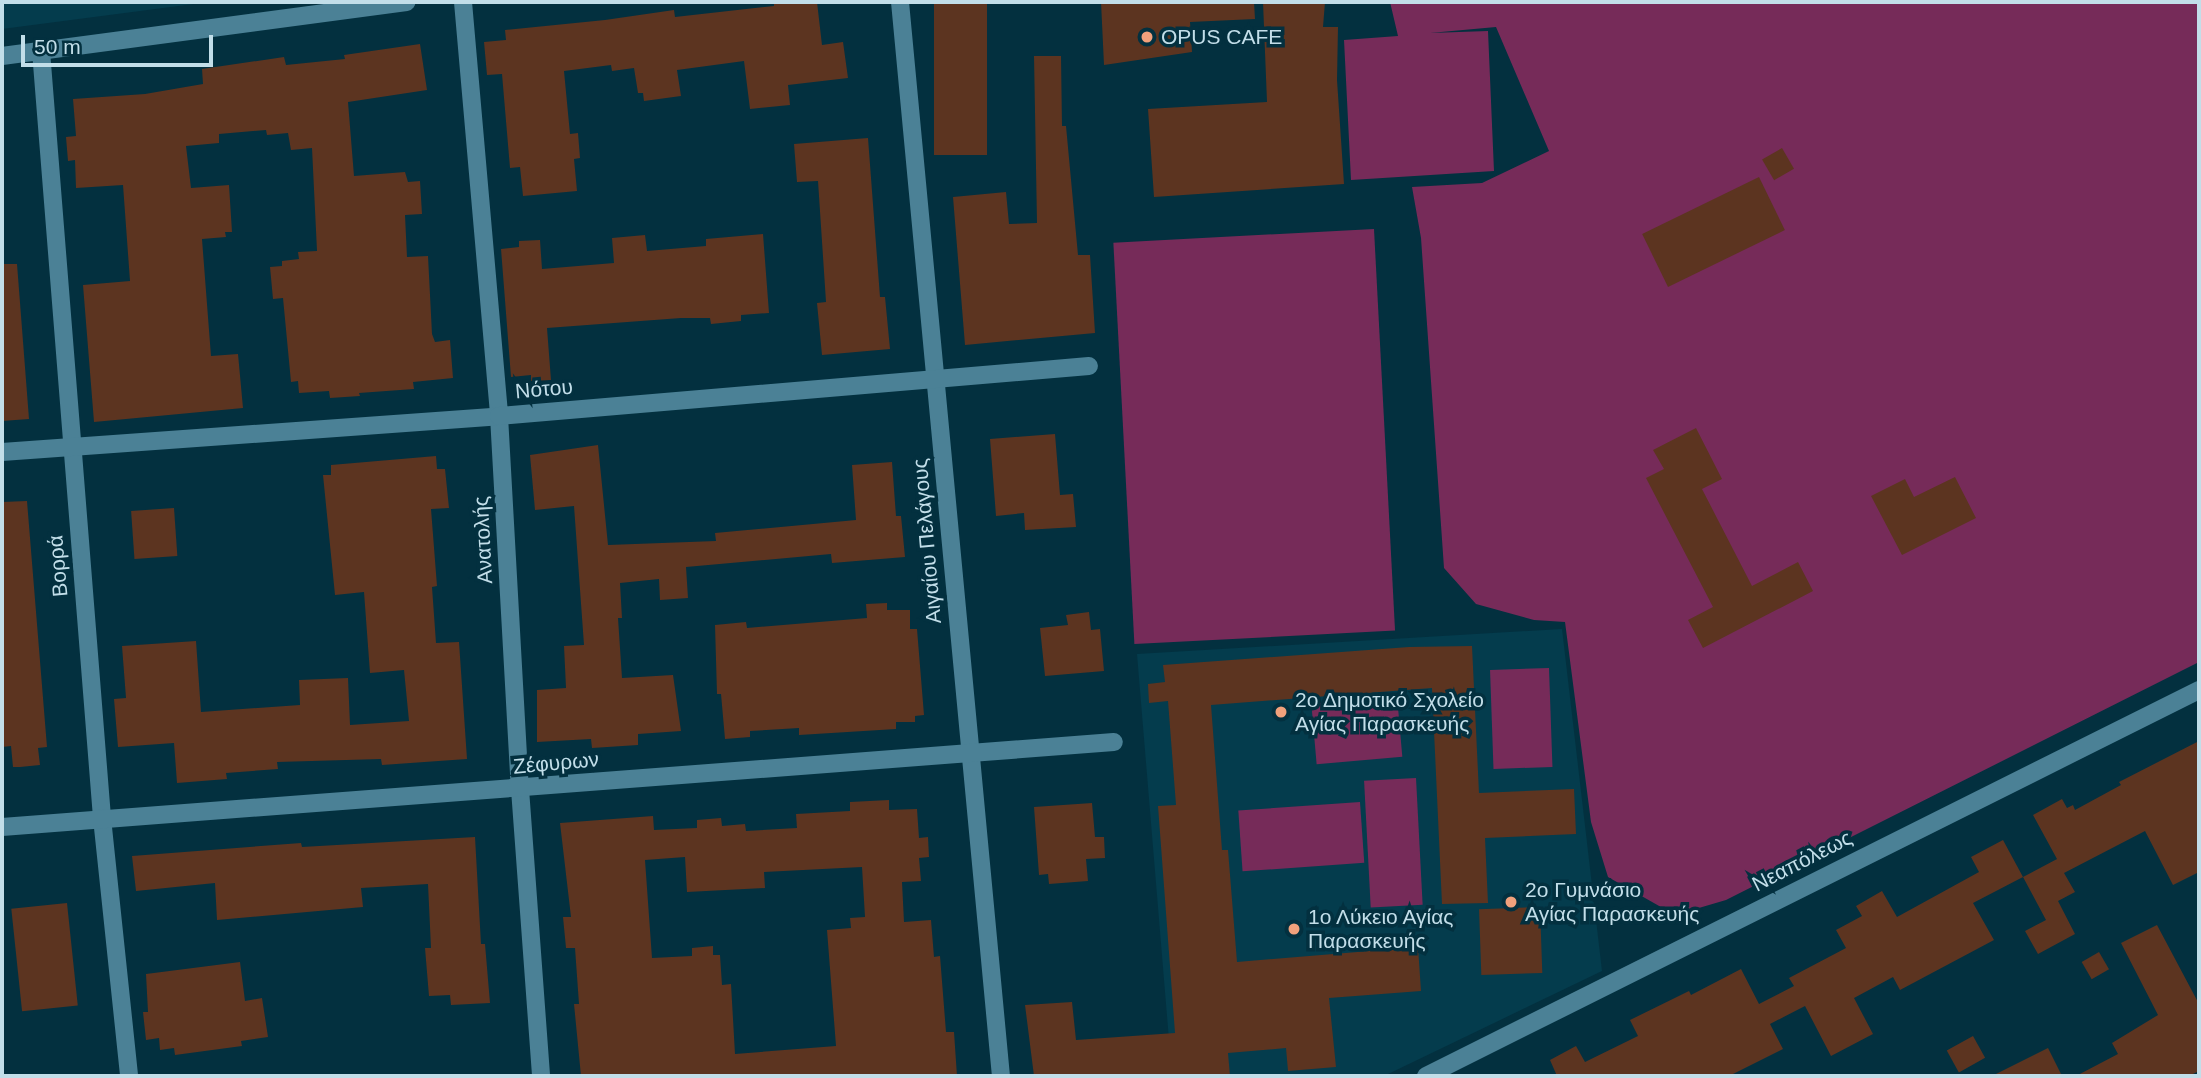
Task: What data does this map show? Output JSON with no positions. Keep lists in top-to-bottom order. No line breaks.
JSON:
{"streets":{"street":["Νότου","Ανατολής","Αιγαίου Πελάγους","Βορρά","Ζέφυρων","Νεαπόλεως"]},"crossings":[["Νότου","Ανατολής"],["Νότου","Αιγαίου Πελάγους"],["Νότου","Βορρά"],["Ανατολής","Ζέφυρων"],["Αιγαίου Πελάγους","Ζέφυρων"],["Βορρά","Ζέφυρων"]],"places":["OPUS CAFE","2ο Δημοτικό Σχολείο Αγίας Παρασκευής","2ο Γυμνάσιο Αγίας Παρασκευής","1ο Λύκειο Αγίας Παρασκευής"],"scale_bar":"50 m"}
